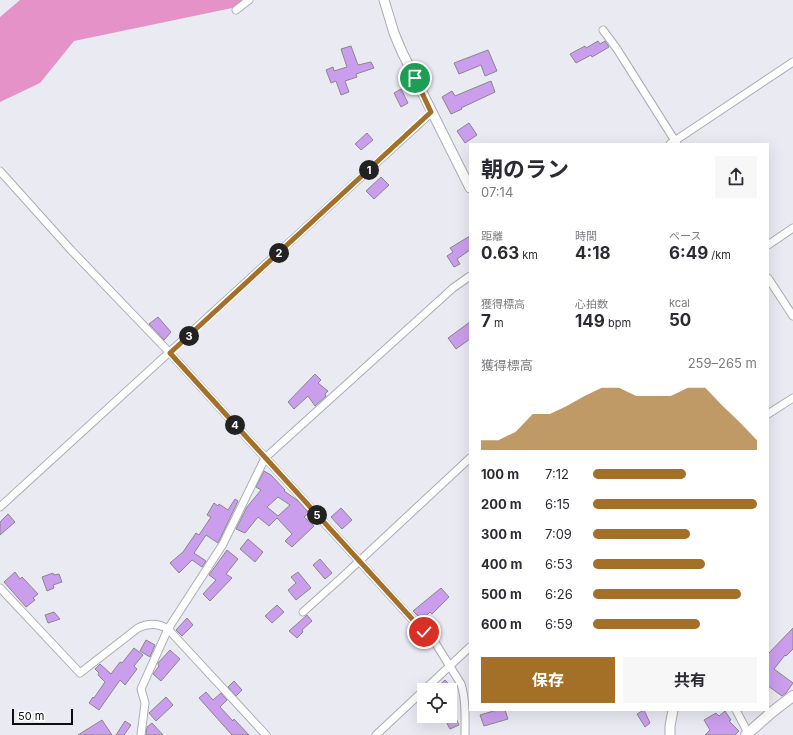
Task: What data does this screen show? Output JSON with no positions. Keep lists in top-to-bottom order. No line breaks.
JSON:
{"scale_bar":"50 m","page":{"heading":["朝のラン","07:14"],"pins":["1","2","3","4","5"],"stats":[["距離","0.63 km"],["時間","4:18"],["ペース","6:49 /km"],["獲得標高","7 m"],["心拍数","149 bpm"],["kcal","50"]],"chart":["獲得標高","259–265 m"],"list":[{"name":"100 m","note":"7:12"},{"name":"200 m","note":"6:15"},{"name":"300 m","note":"7:09"},{"name":"400 m","note":"6:53"},{"name":"500 m","note":"6:26"},{"name":"600 m","note":"6:59"}],"buttons":["保存","共有"],"scale":"50 m"}}
